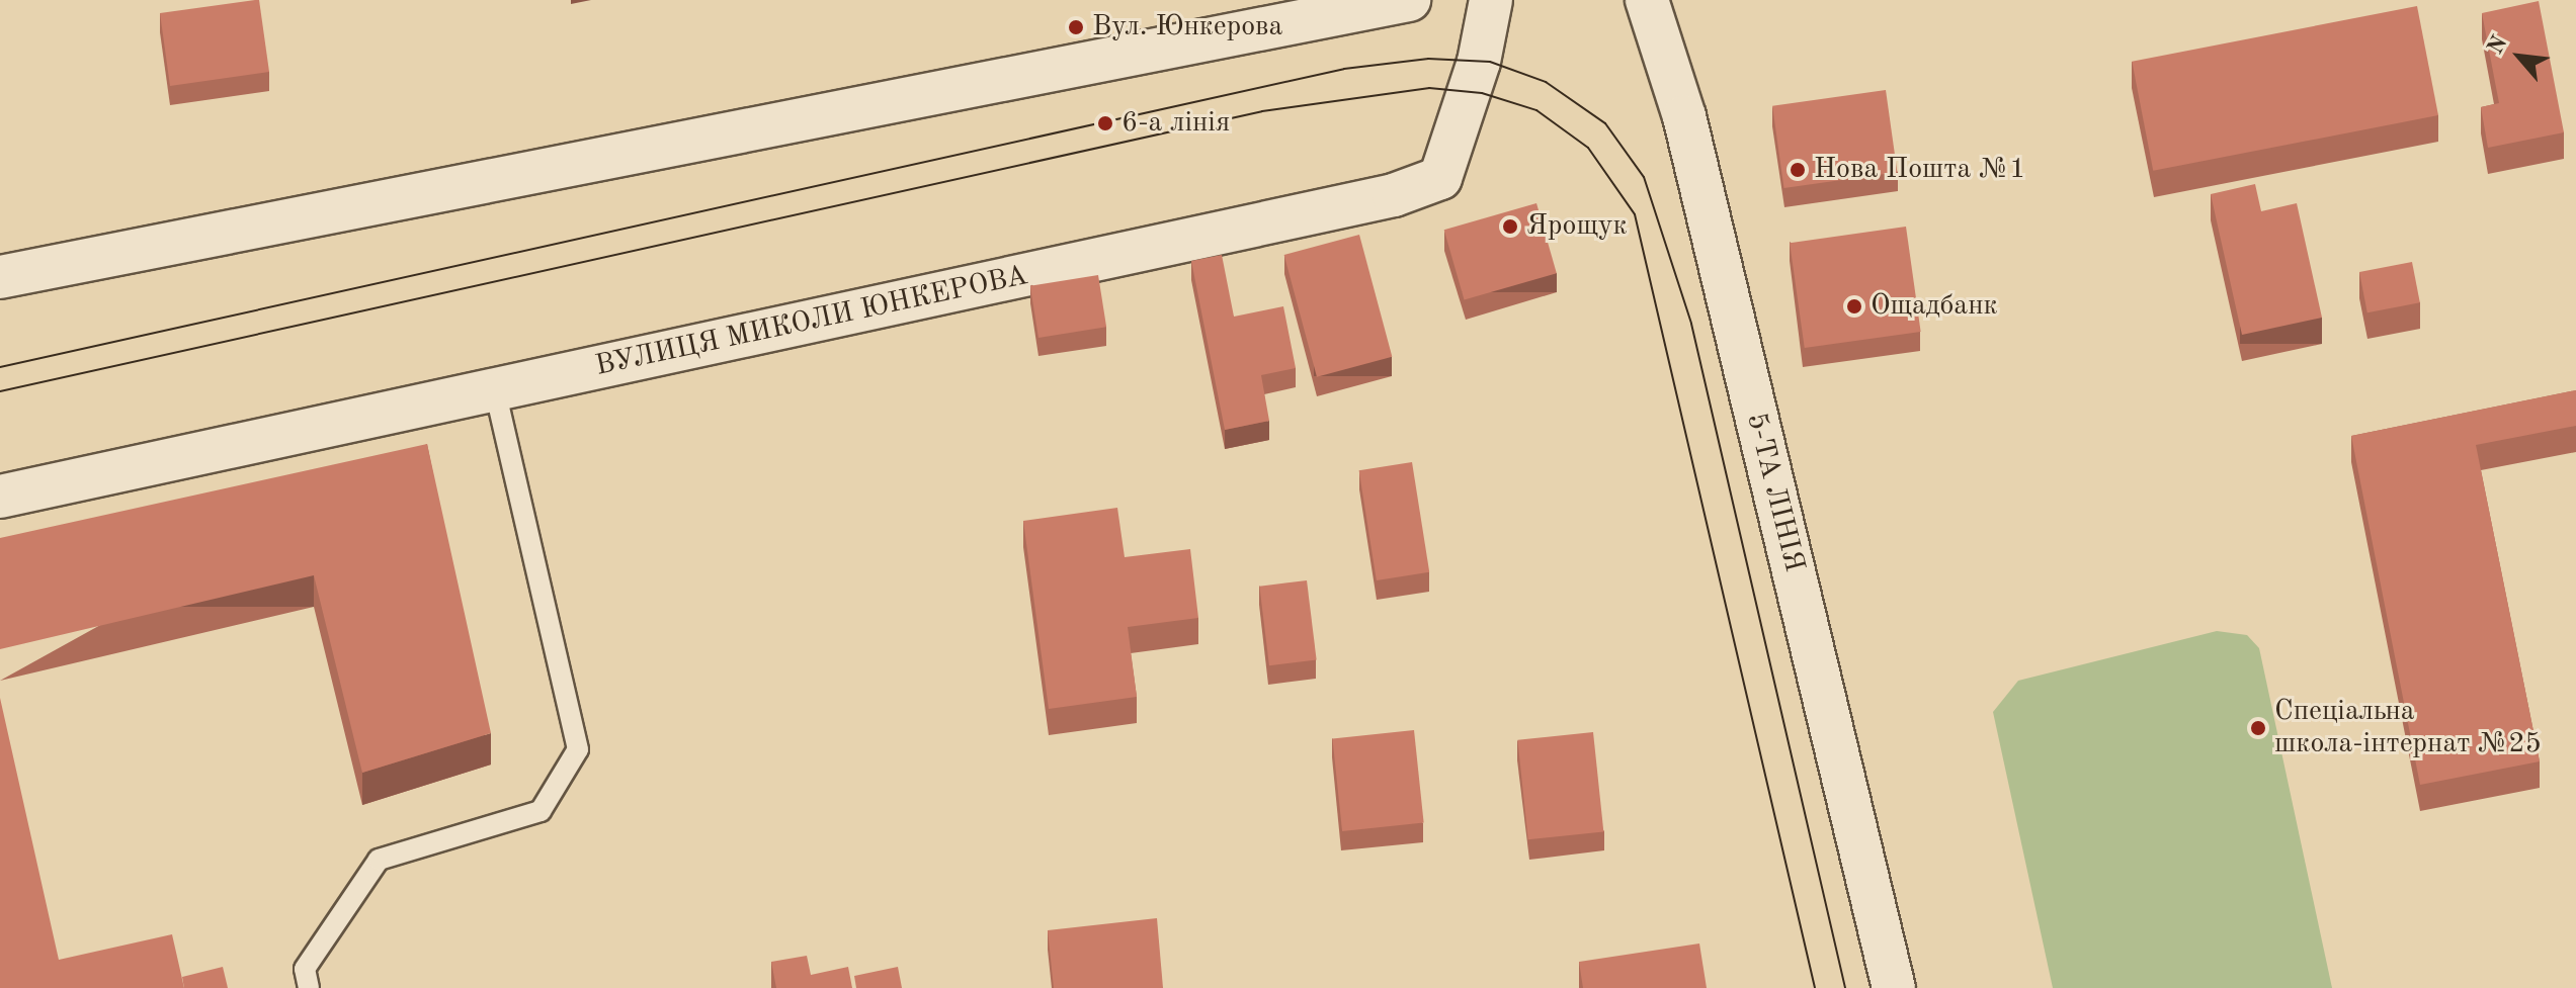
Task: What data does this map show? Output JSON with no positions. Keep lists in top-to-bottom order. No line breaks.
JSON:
{"streets":{"street":["ВУЛИЦЯ МИКОЛИ ЮНКЕРОВА","5-ТА ЛІНІЯ"]},"places":["Вул. Юнкерова","6-а лінія","Нова Пошта №1","Ярощук","Ощадбанк","Спеціальна школа-інтернат №25"],"north":"top left"}
